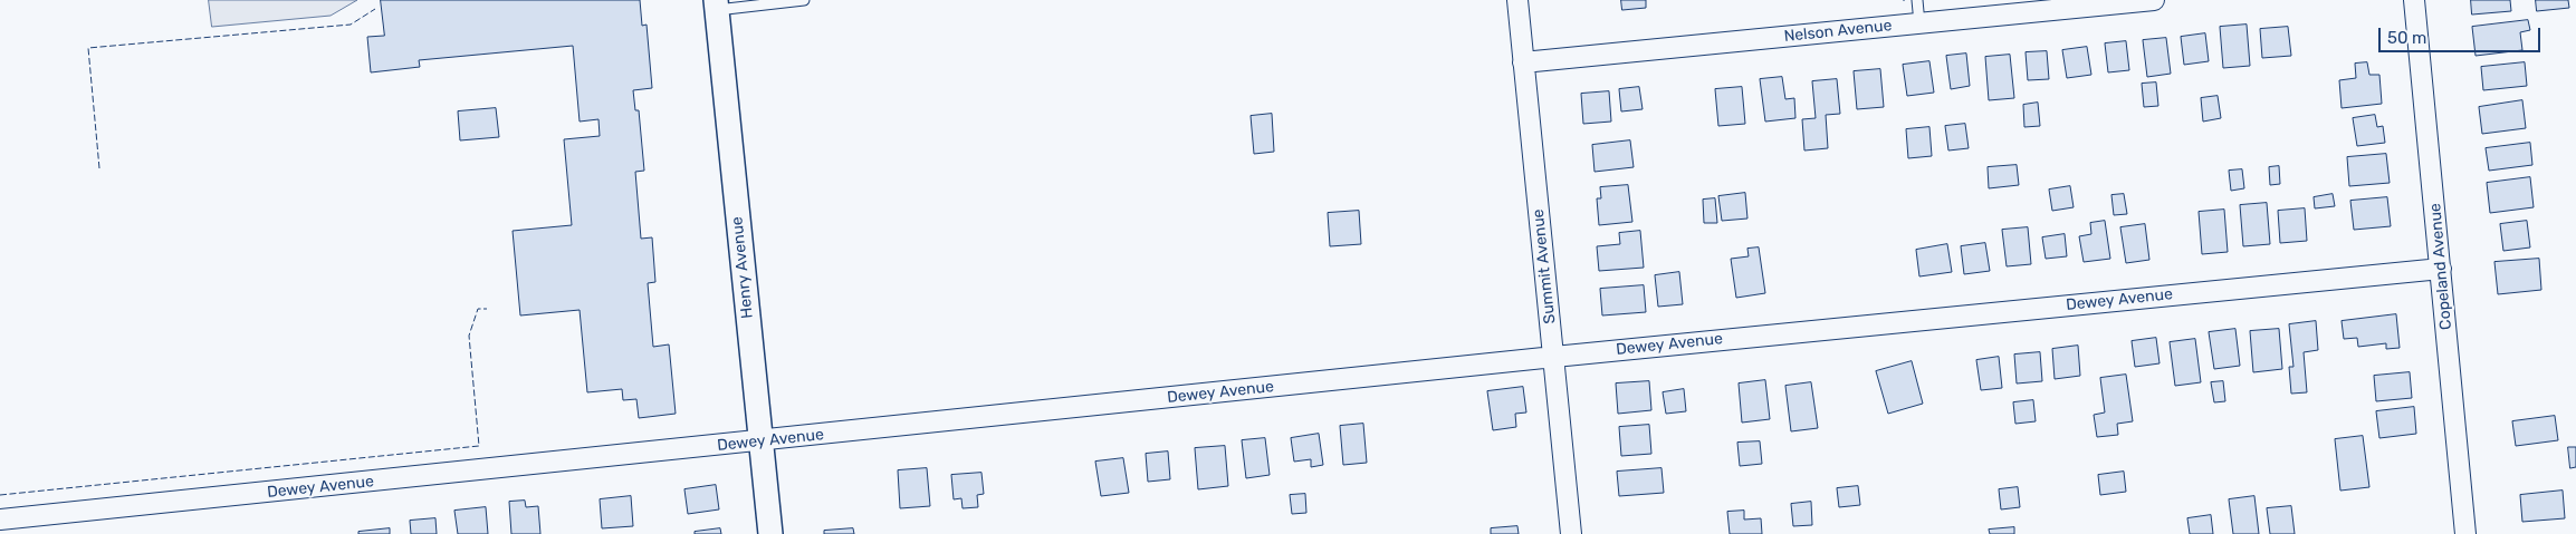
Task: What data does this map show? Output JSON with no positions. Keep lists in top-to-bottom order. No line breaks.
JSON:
{"streets":{"street":["Nelson Avenue","Summit Avenue","Copeland Avenue","Henry Avenue","Dewey Avenue"]},"crossings":[["Nelson Avenue","Summit Avenue"],["Summit Avenue","Dewey Avenue"],["Copeland Avenue","Dewey Avenue"],["Henry Avenue","Dewey Avenue"]],"scale_bar":"50 m"}
